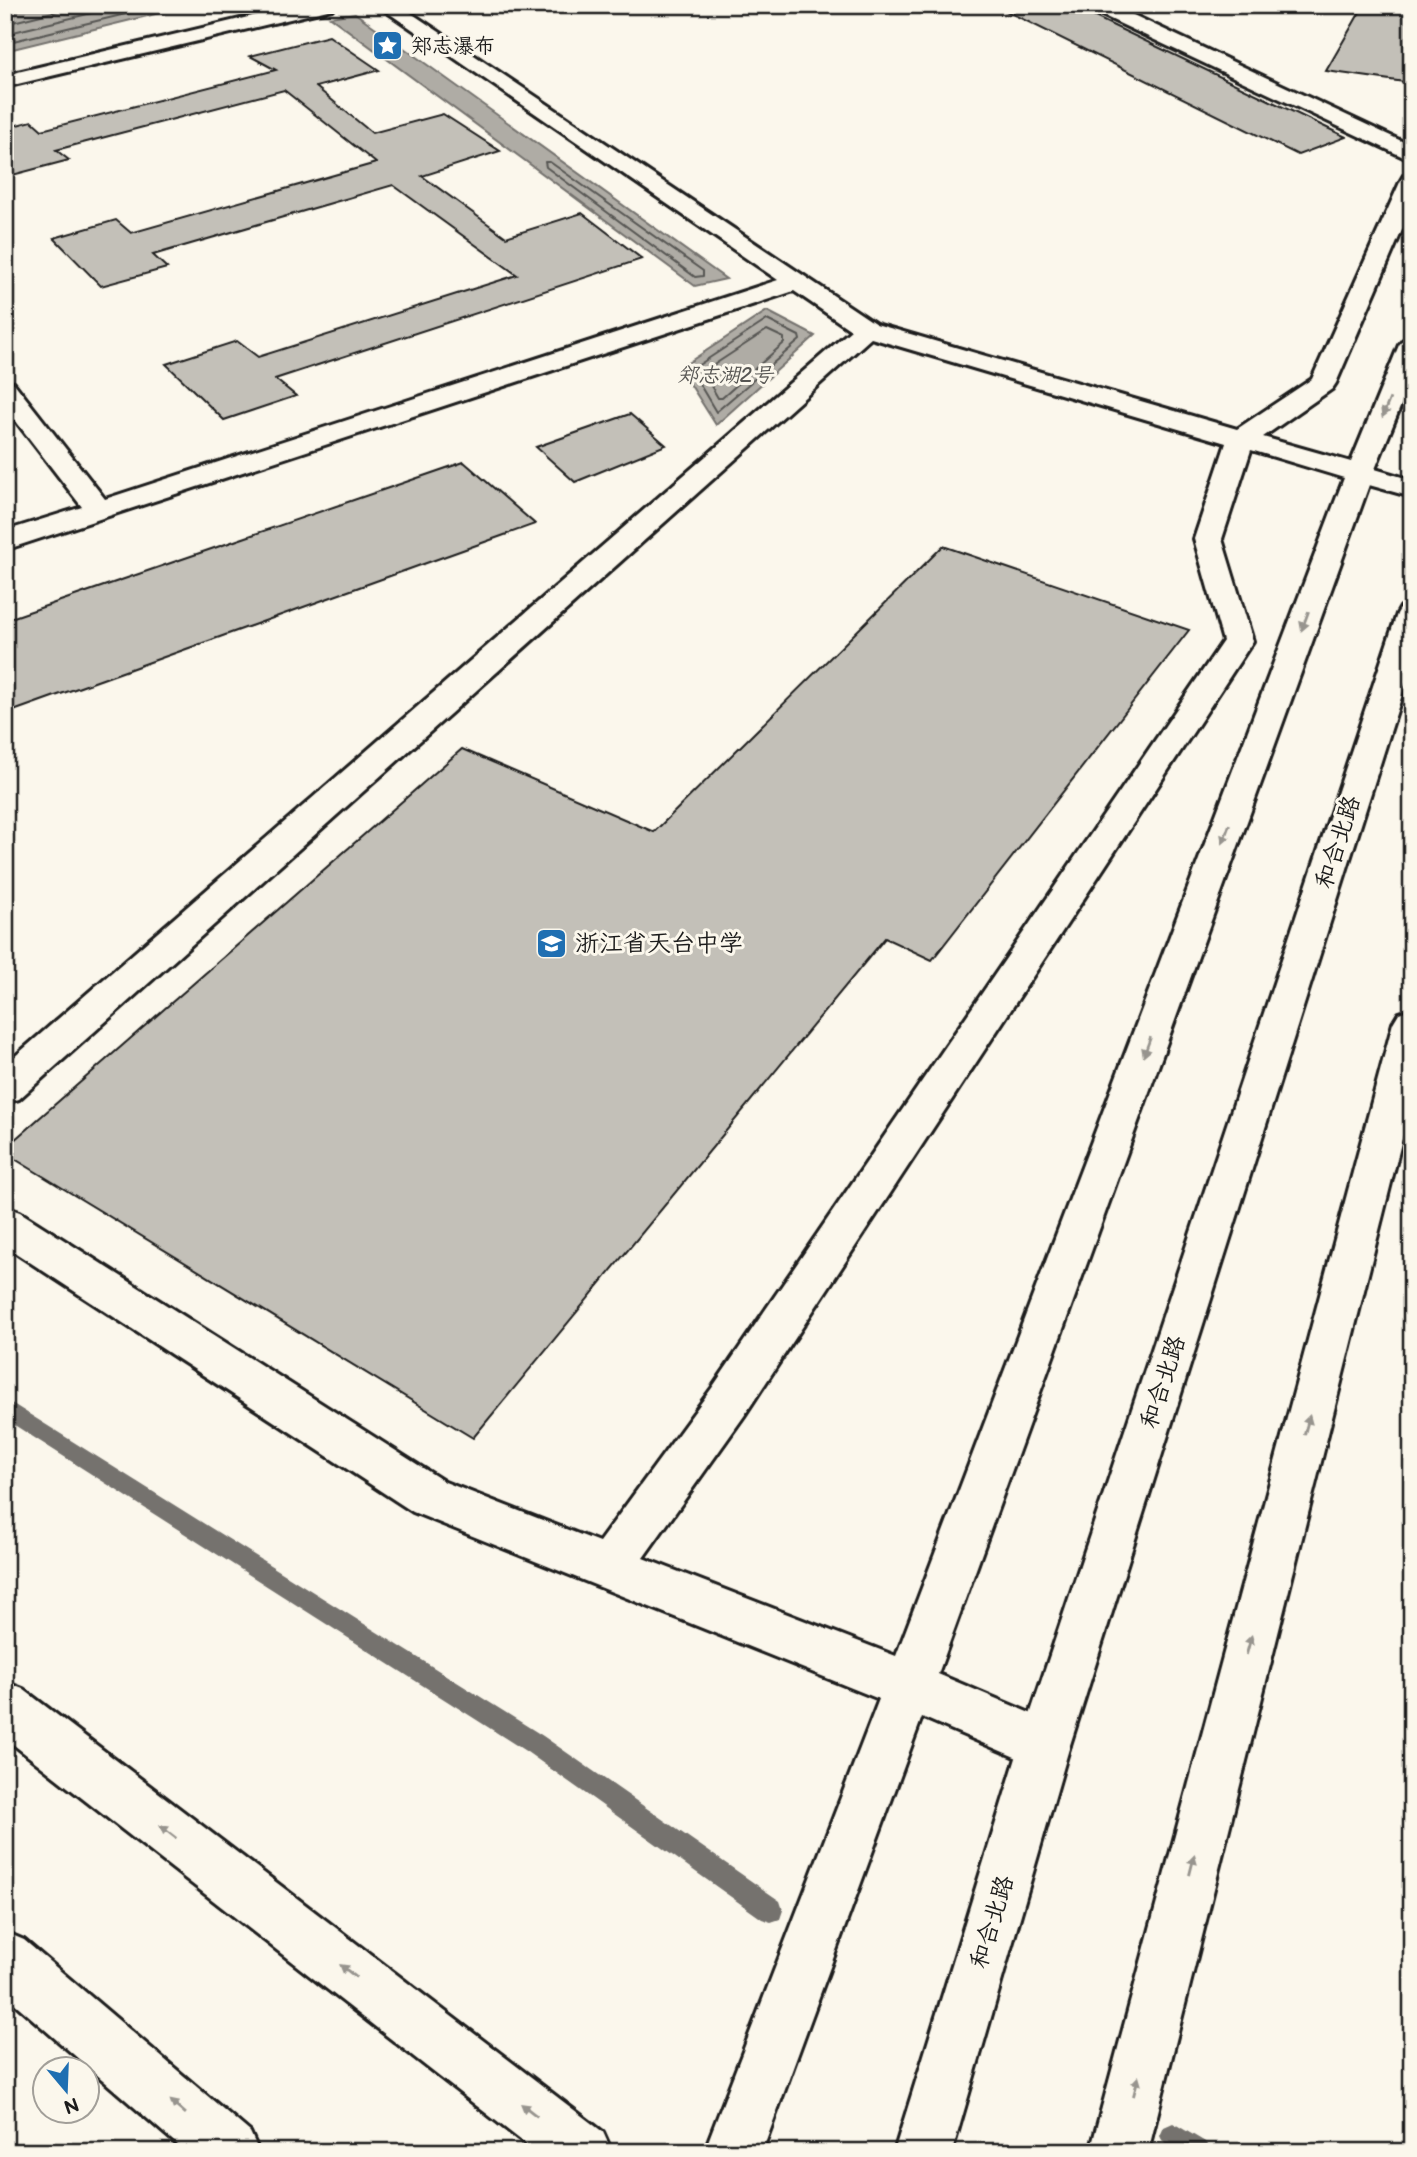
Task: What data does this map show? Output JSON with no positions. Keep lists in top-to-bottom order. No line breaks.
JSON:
{"streets":{"main road":["和合北路"]},"water":["郑志湖2号"],"places":{"place":["郑志瀑布"],"school or university":["浙江省天台中学"]},"north":"bottom"}
